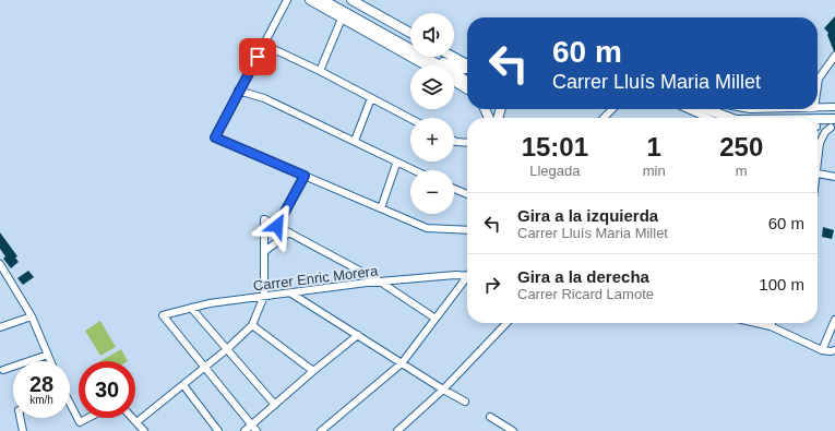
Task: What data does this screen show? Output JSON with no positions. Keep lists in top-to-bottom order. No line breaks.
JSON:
{"streets":{"street":["Carrer Enric Morera"]},"page":{"map_buttons":["+","−"],"turn":["60 m","Carrer Lluís Maria Millet"],"eta":["15:01","Llegada","1","min","250","m"],"list":[{"name":"Gira a la izquierda","note":"Carrer Lluís Maria Millet","value":"60 m"},{"name":"Gira a la derecha","note":"Carrer Ricard Lamote","value":"100 m"}],"speed":"28 km/h","limit":"30"}}
